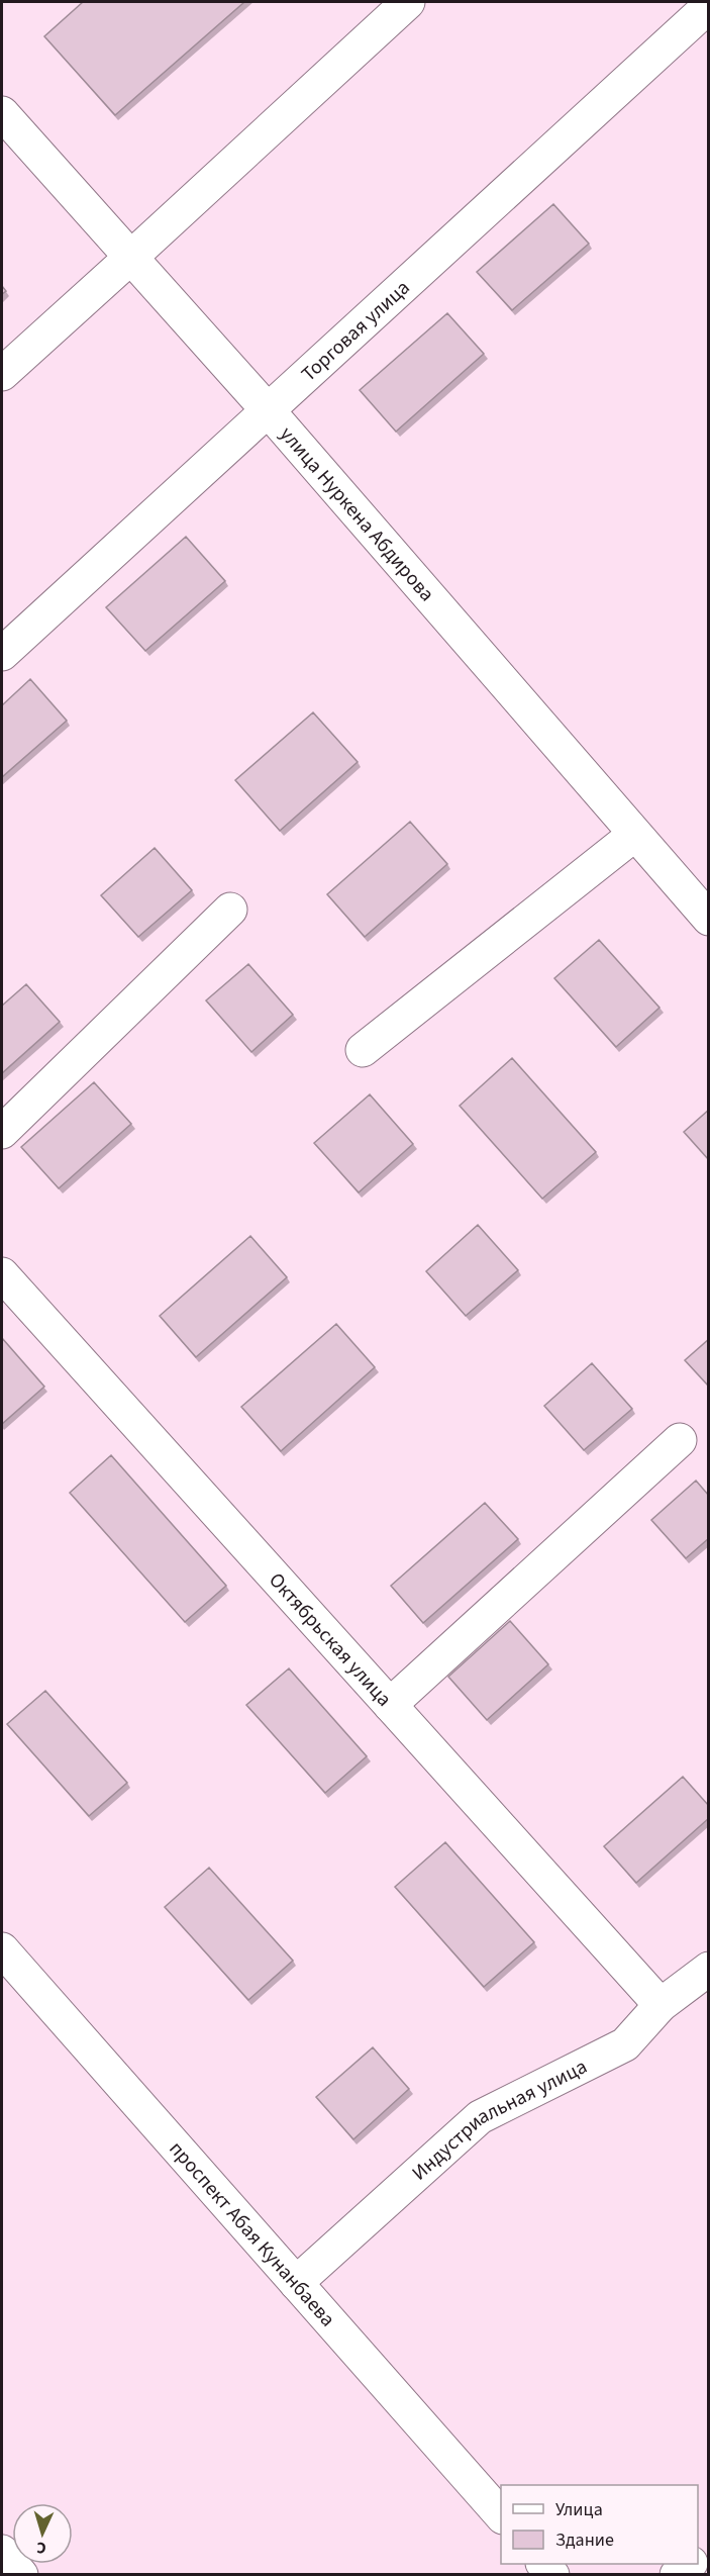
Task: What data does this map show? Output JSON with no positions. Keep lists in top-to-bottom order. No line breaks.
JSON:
{"streets":{"street":["Торговая улица","улица Нуркена Абдирова","Октябрьская улица","Индустриальная улица","проспект Абая Кунанбаева"]},"crossings":[["Торговая улица","улица Нуркена Абдирова"],["Октябрьская улица","Индустриальная улица"],["Индустриальная улица","проспект Абая Кунанбаева"]],"legend":["Улица","Здание"],"north":"bottom"}
